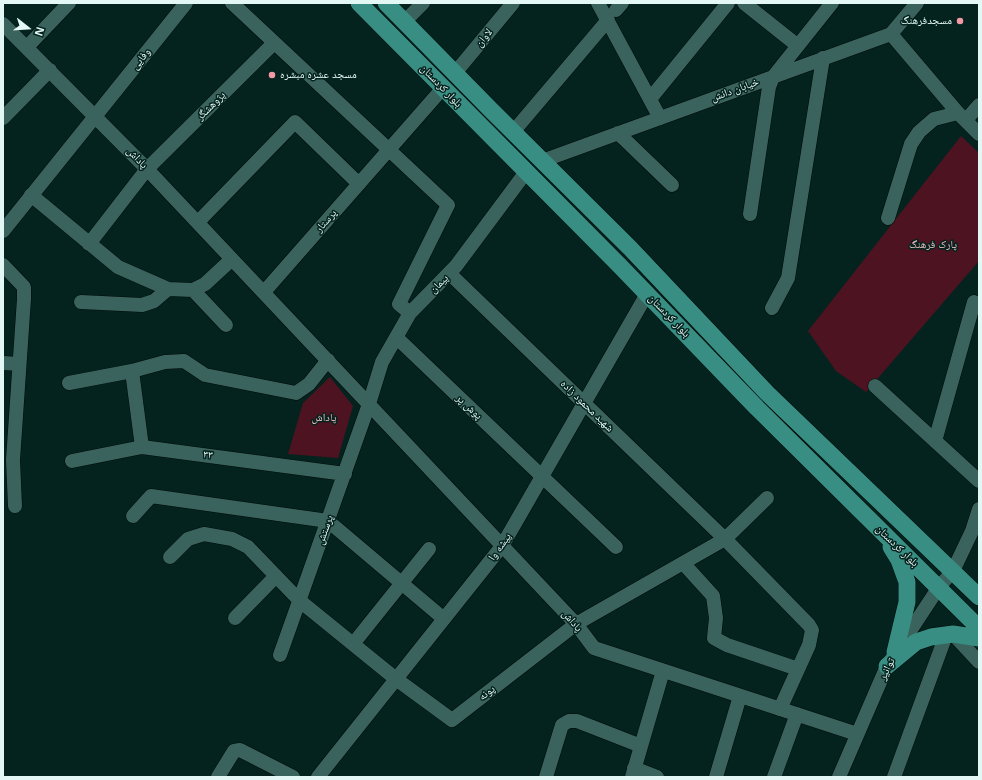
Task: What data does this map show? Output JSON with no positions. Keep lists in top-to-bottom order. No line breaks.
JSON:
{"streets":{"main road":["بلوار کردستان"],"street":["لاوان","وفایی","خیابان دانش","پژوهشگر","پاداش","پرستار","پیمان","شهید محمود زاده","پوش پر","۳۳","پرستش","پیشه وا","توانیر","پونه"]},"crossings":[["لاوان","بلوار کردستان"],["وفایی","پاداش"],["بلوار کردستان","خیابان دانش"],["بلوار کردستان","پرستار"],["بلوار کردستان","پیمان"],["بلوار کردستان","پیشه وا"],["بلوار کردستان","توانیر"],["پژوهشگر","پاداش"],["پاداش","پرستار"],["پاداش","پیمان"],["پاداش","پرستش"],["پاداش","پیشه وا"],["پاداش","توانیر"],["پاداش","پونه"],["پیمان","شهید محمود زاده"],["پیمان","پوش پر"],["پیمان","پرستش"],["شهید محمود زاده","پیشه وا"],["پوش پر","پیشه وا"],["۳۳","پرستش"],["پیشه وا","پونه"]],"parks":["پارک فرهنگ","پاداش"],"places":["مسجدفرهنگ","مسجد عشره مبشره"],"north":"right"}
